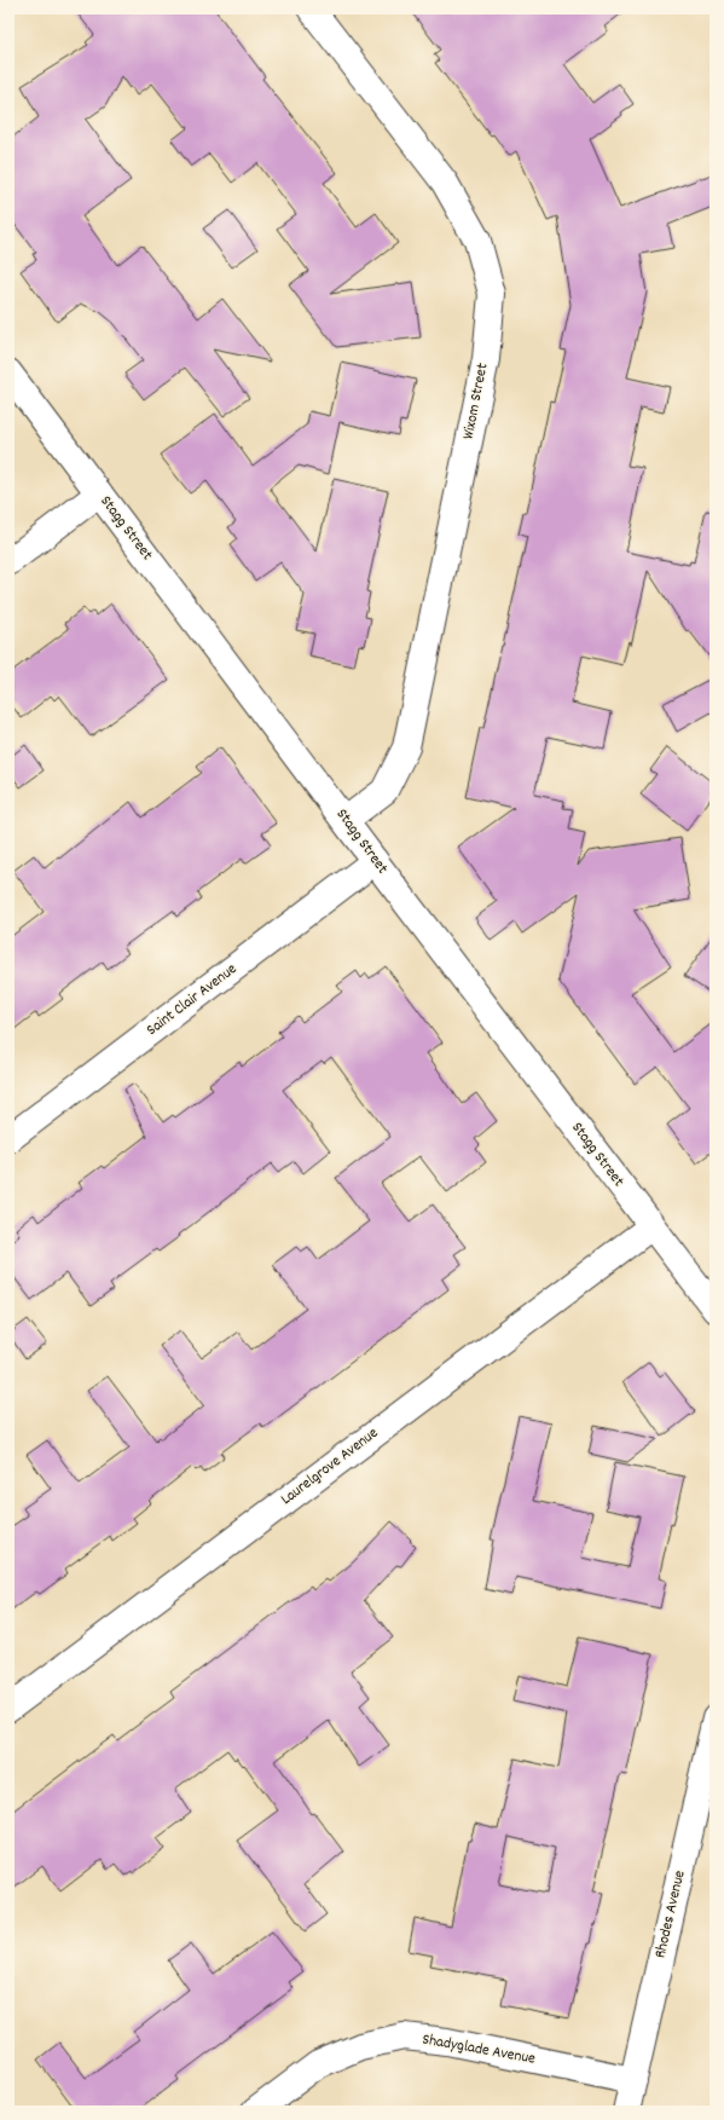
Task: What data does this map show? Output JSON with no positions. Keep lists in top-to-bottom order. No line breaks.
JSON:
{"streets":{"street":["Wixom Street","Stagg Street","Saint Clair Avenue","Laurelgrove Avenue","Rhodes Avenue","Shadyglade Avenue"]},"crossings":[["Wixom Street","Stagg Street"],["Stagg Street","Saint Clair Avenue"],["Stagg Street","Laurelgrove Avenue"],["Rhodes Avenue","Shadyglade Avenue"]]}
